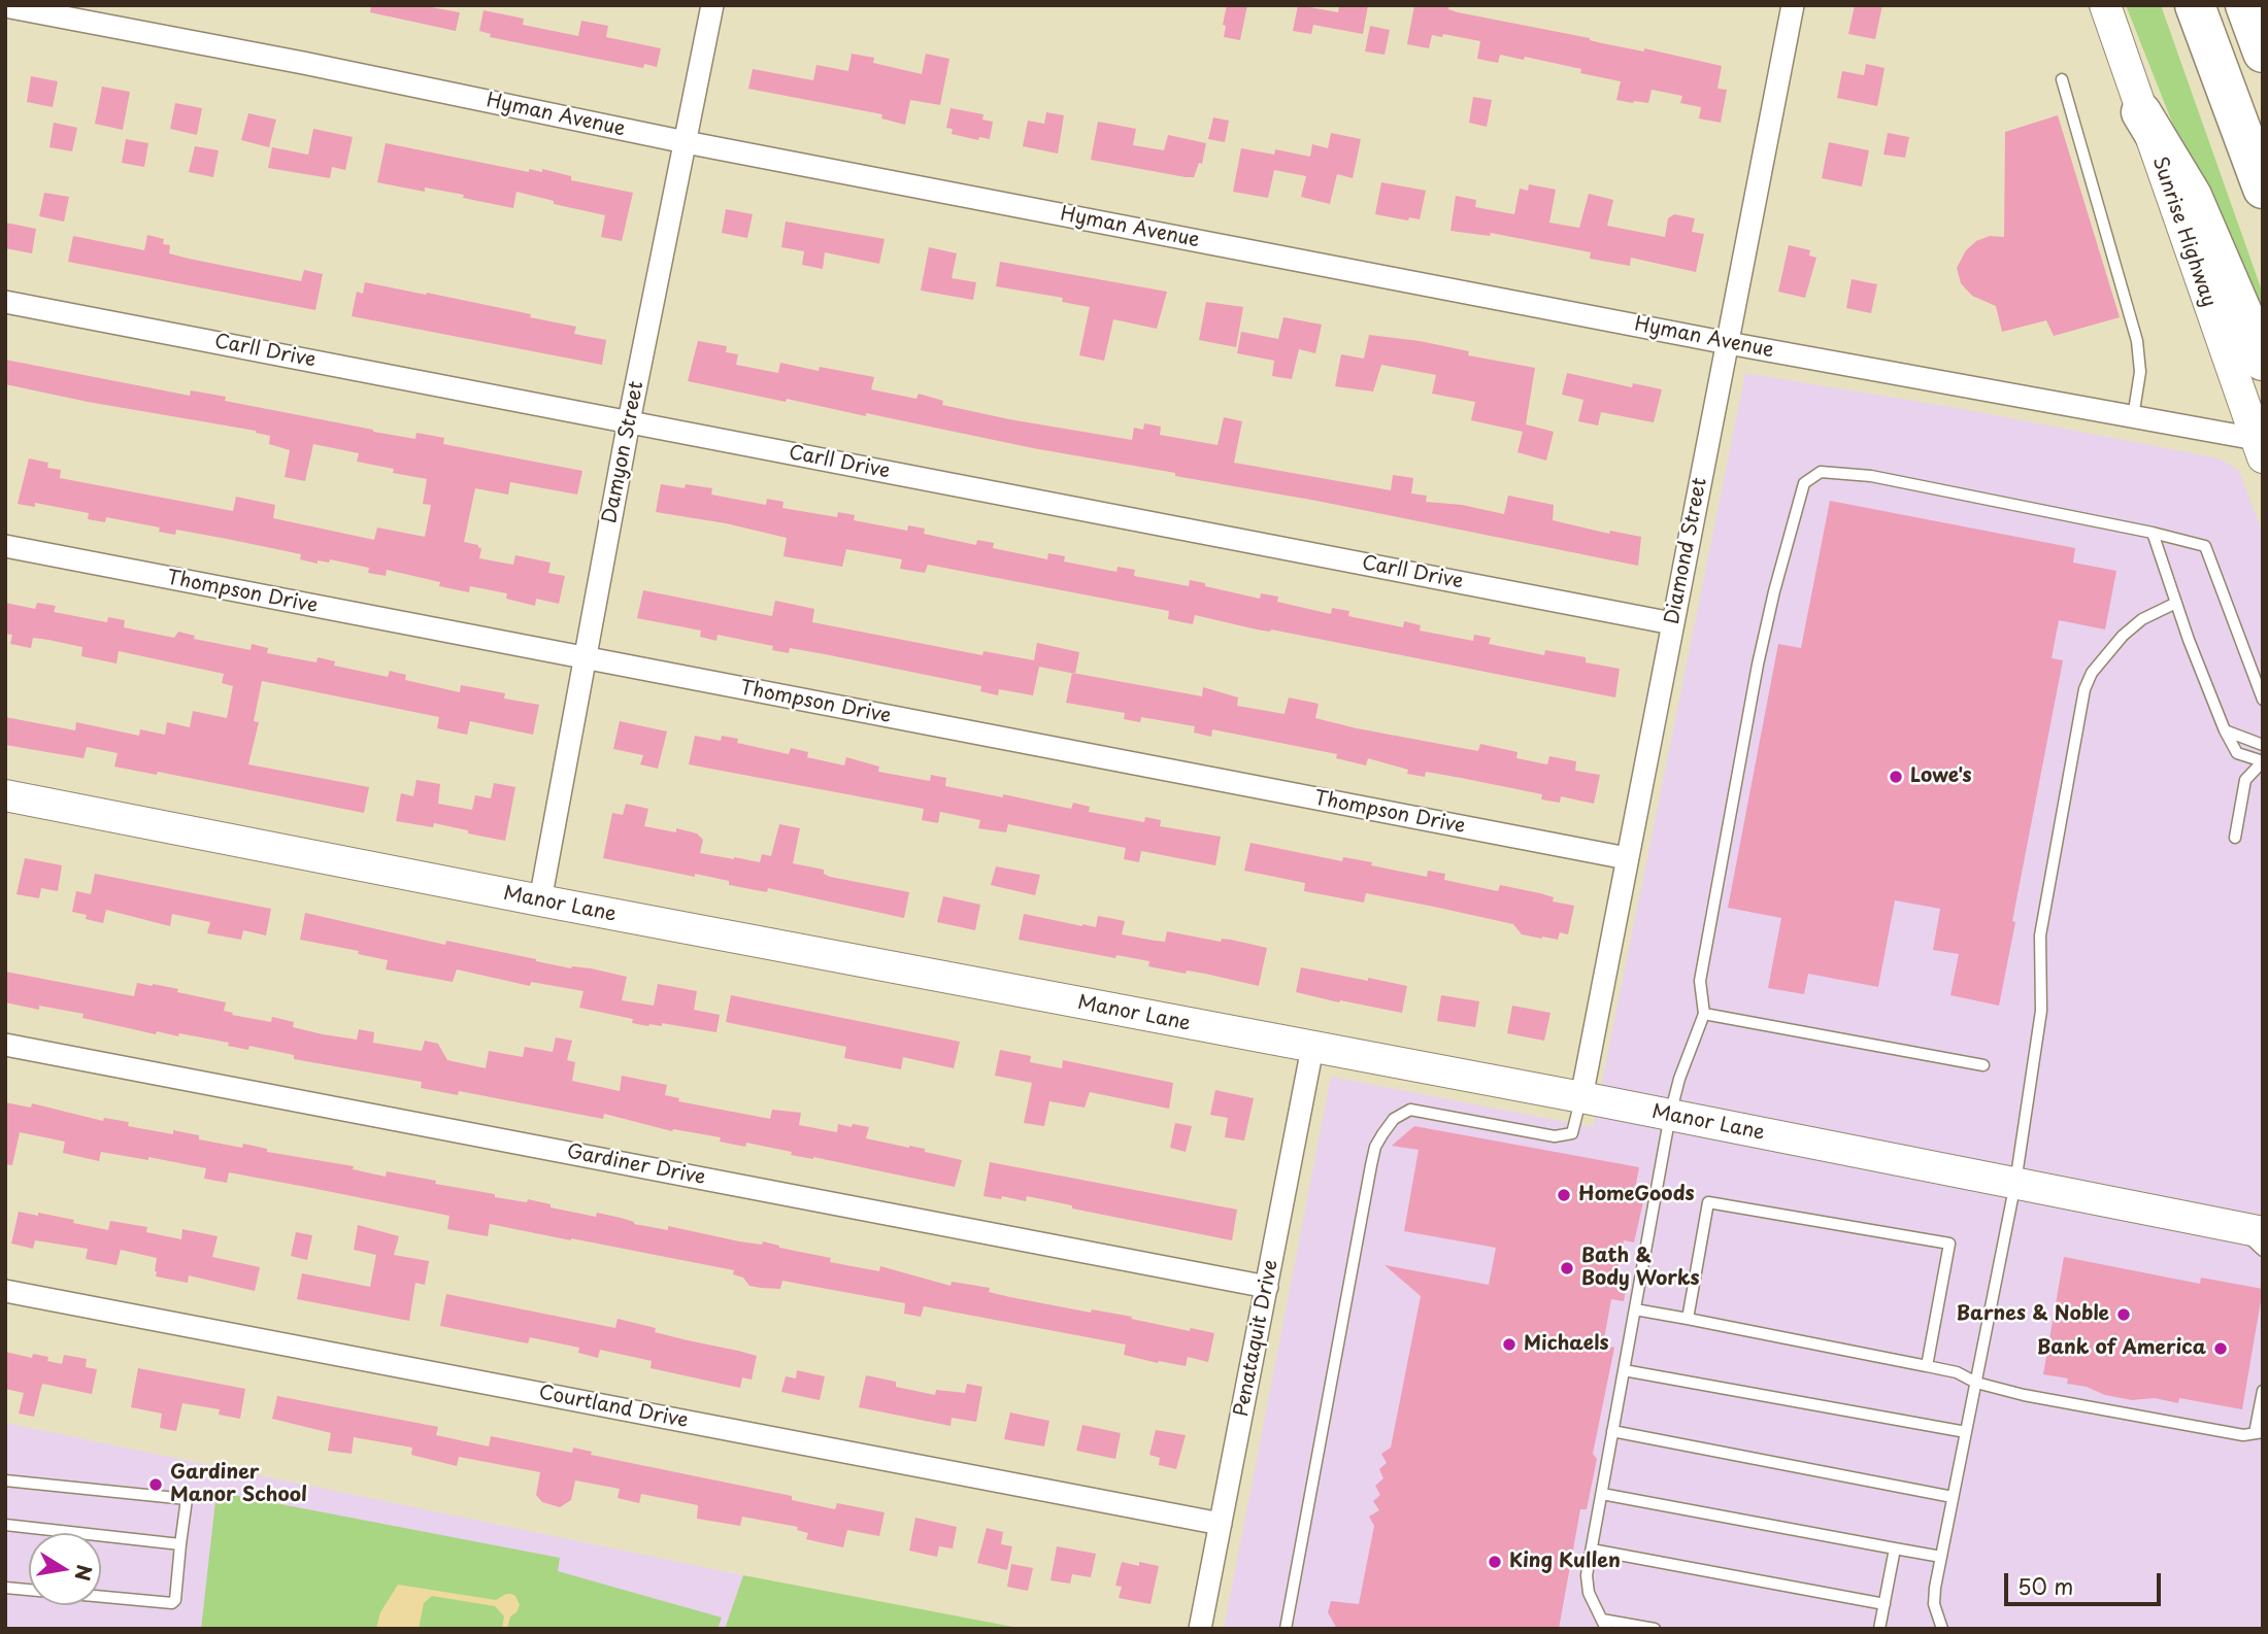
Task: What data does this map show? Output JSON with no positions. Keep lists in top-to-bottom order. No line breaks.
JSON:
{"streets":{"street":["Hyman Avenue","Sunrise Highway","Carll Drive","Damyon Street","Diamond Street","Thompson Drive","Manor Lane","Gardiner Drive","Penataquit Drive","Courtland Drive"]},"crossings":[["Hyman Avenue","Sunrise Highway"],["Hyman Avenue","Damyon Street"],["Hyman Avenue","Diamond Street"],["Carll Drive","Damyon Street"],["Carll Drive","Diamond Street"],["Damyon Street","Thompson Drive"],["Damyon Street","Manor Lane"],["Diamond Street","Thompson Drive"],["Diamond Street","Manor Lane"],["Manor Lane","Penataquit Drive"],["Gardiner Drive","Penataquit Drive"],["Penataquit Drive","Courtland Drive"]],"places":["Lowe's","HomeGoods","Bath & Body Works","Barnes & Noble","Michaels","Bank of America","Gardiner Manor School","King Kullen"],"scale_bar":"50 m","north":"right"}
